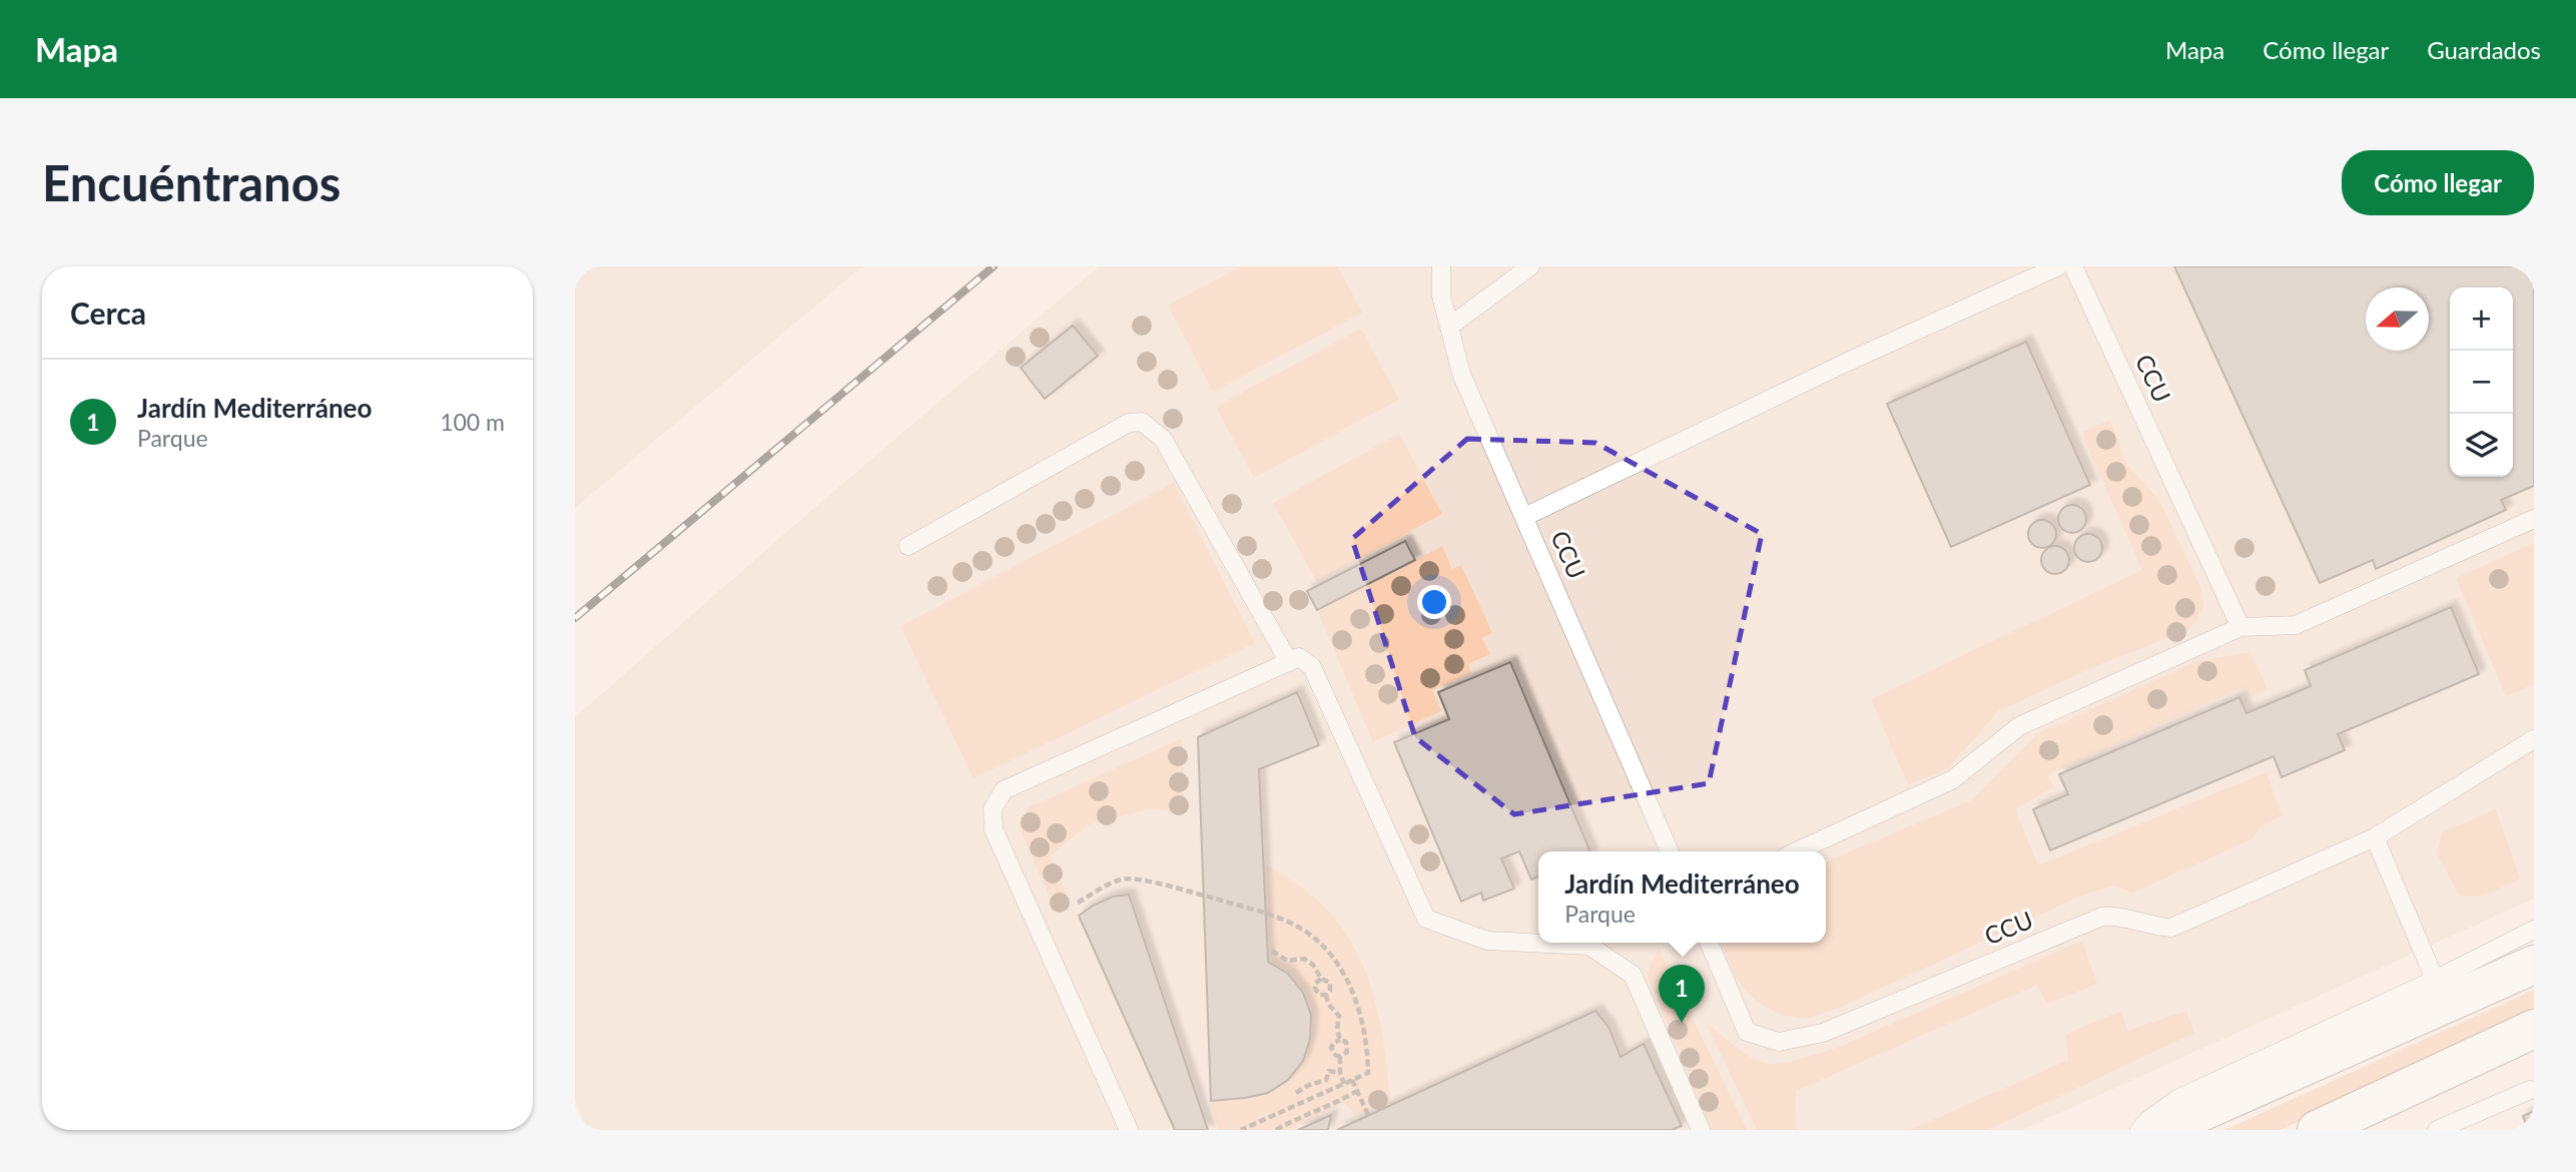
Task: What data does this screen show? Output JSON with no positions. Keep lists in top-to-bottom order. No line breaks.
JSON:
{"streets":{"lane":["CCU"]},"north":"left","page":{"header":"Mapa","nav":["Mapa","Cómo llegar","Guardados"],"buttons":"Cómo llegar","title":"Encuéntranos","heading":"Cerca","map_buttons":["+","−"],"list":[{"mark":"1","name":"Jardín Mediterráneo","note":"Parque","value":"100 m"}],"popup":["Jardín Mediterráneo","Parque"],"pins":"1"}}
